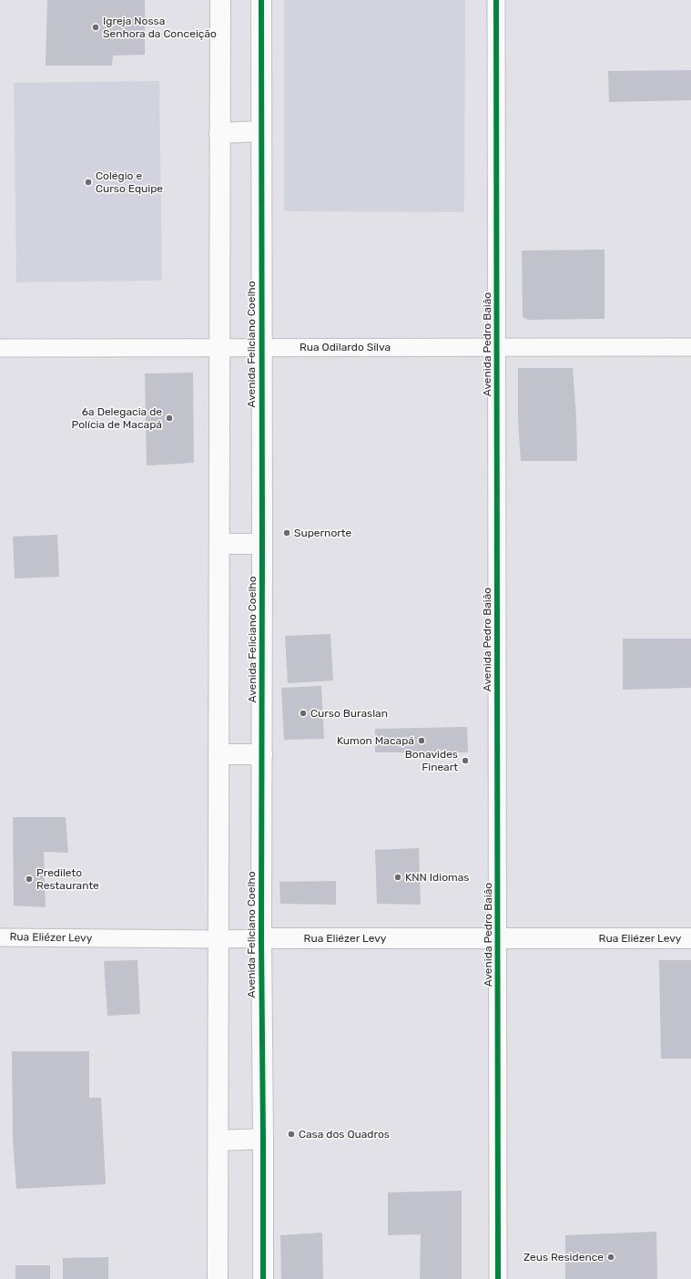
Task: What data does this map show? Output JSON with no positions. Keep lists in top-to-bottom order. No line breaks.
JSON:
{"streets":{"street":["Avenida Feliciano Coelho","Avenida Pedro Baião","Rua Odilardo Silva","Rua Eliézer Levy"]},"crossings":[["Avenida Feliciano Coelho","Rua Odilardo Silva"],["Avenida Feliciano Coelho","Rua Eliézer Levy"],["Avenida Pedro Baião","Rua Odilardo Silva"],["Avenida Pedro Baião","Rua Eliézer Levy"]],"places":["Igreja Nossa Senhora da Conceição","Colégio e Curso Equipe","6a Delegacia de Polícia de Macapá","Supernorte","Curso Buraslan","Kumon Macapá","Bonavides Fineart","KNN Idiomas","Predileto Restaurante","Casa dos Quadros","Zeus Residence"]}
